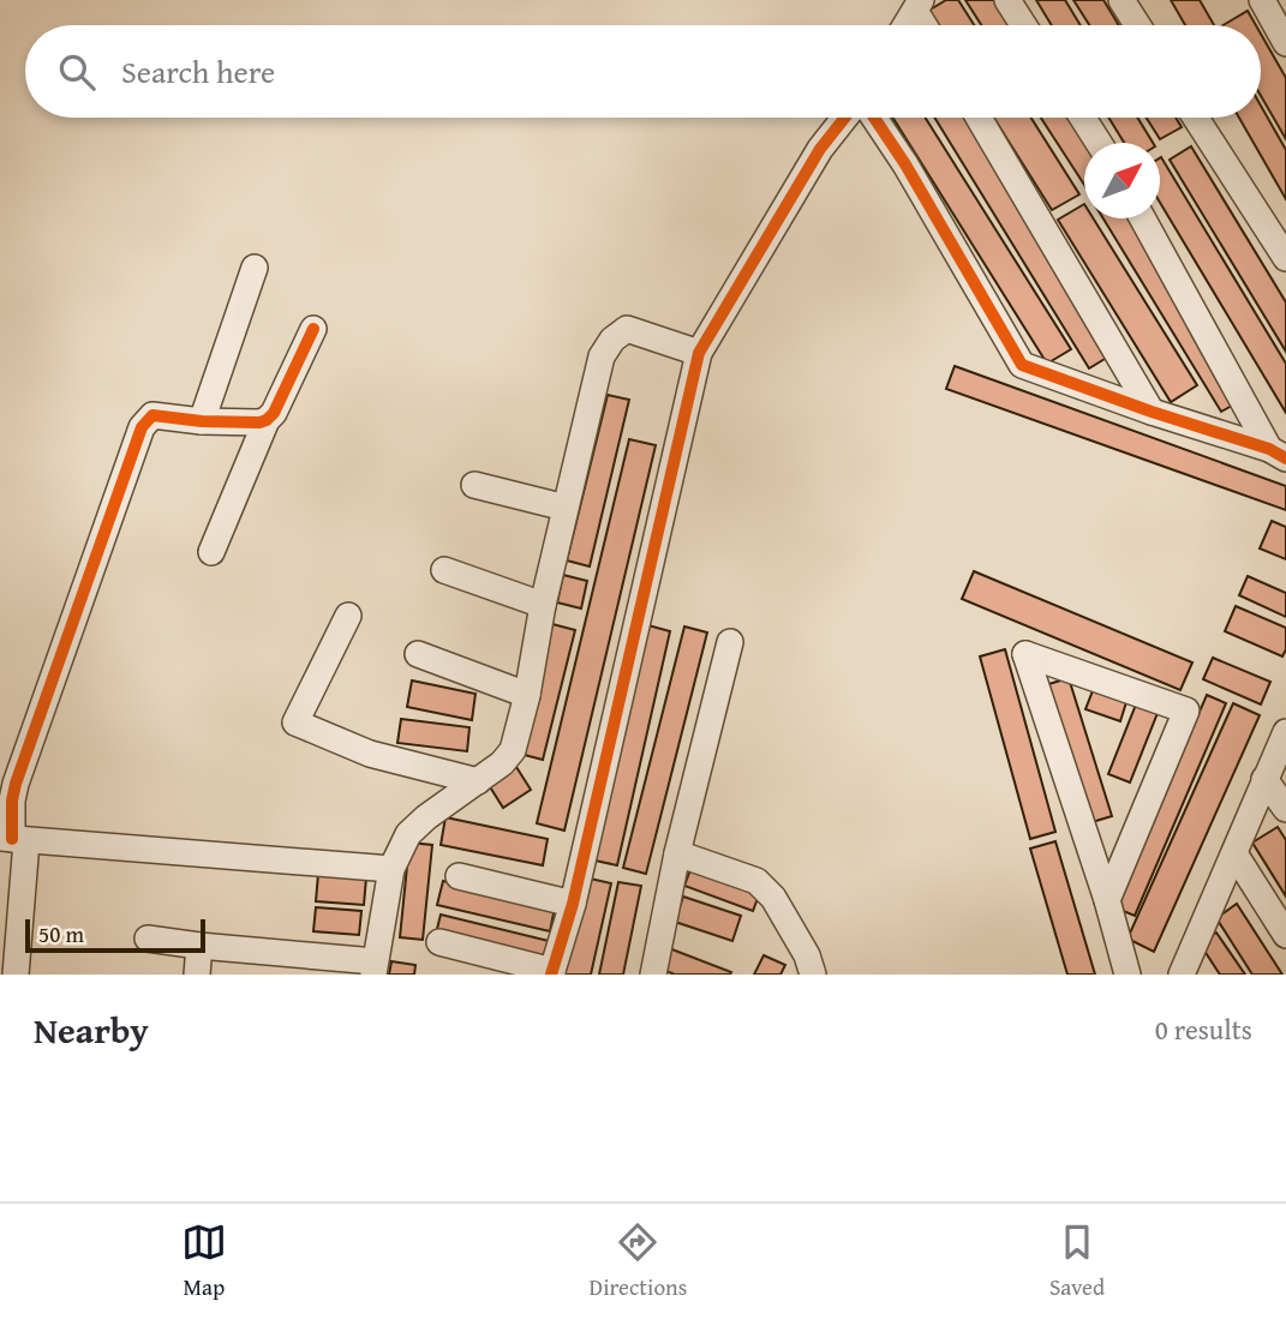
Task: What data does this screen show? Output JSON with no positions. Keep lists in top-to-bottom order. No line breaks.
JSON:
{"scale_bar":"50 m","north":"top right","page":{"search":"Search here","scale":"50 m","heading":["Nearby","0 results"],"nav":["Map","Directions","Saved"]}}
